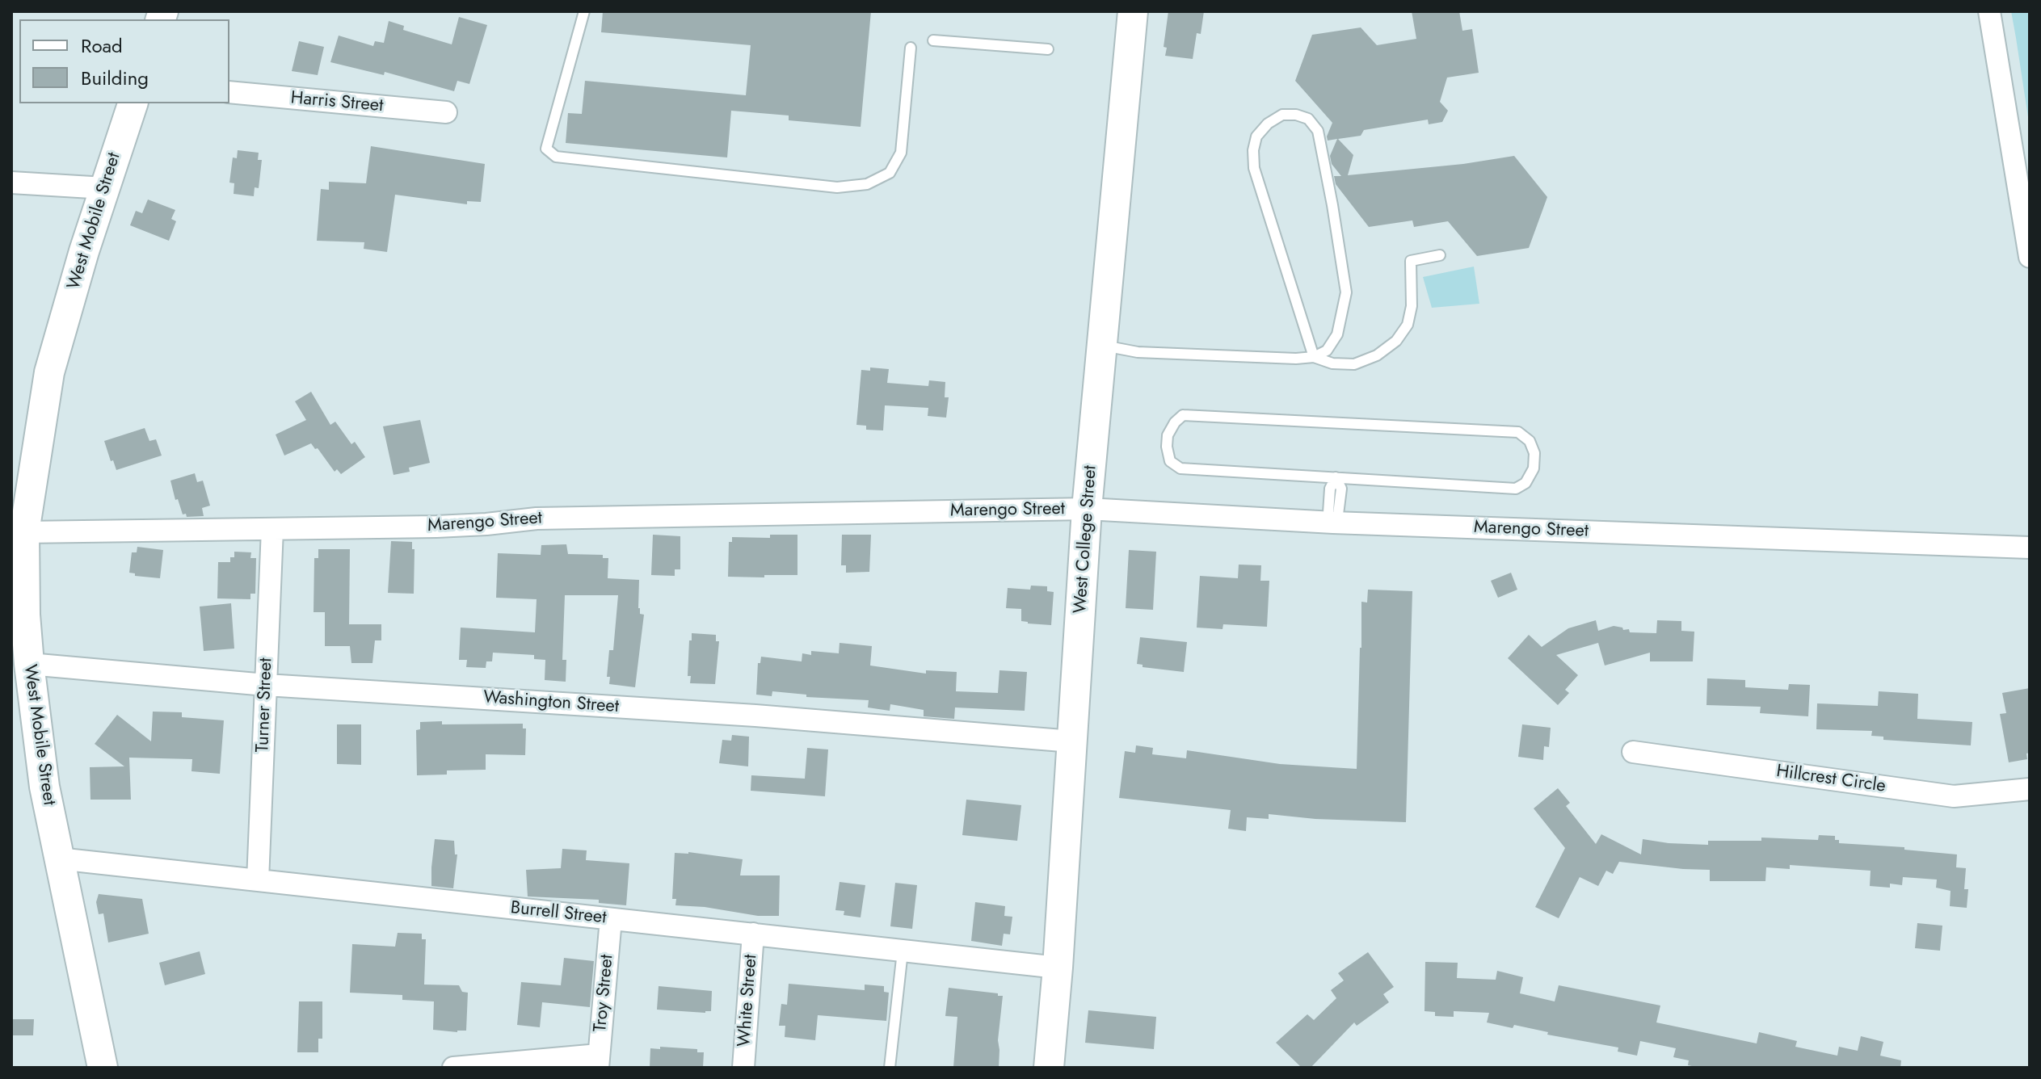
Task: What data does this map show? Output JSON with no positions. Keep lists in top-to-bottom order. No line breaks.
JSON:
{"streets":{"street":["Harris Street","West Mobile Street","Marengo Street","West College Street","Washington Street","Turner Street","Hillcrest Circle","Burrell Street","Troy Street","White Street"]},"crossings":[["West Mobile Street","Marengo Street"],["West Mobile Street","Washington Street"],["West Mobile Street","Burrell Street"],["Marengo Street","West College Street"],["Marengo Street","Turner Street"],["West College Street","Washington Street"],["West College Street","Burrell Street"],["Washington Street","Turner Street"],["Turner Street","Burrell Street"],["Burrell Street","Troy Street"],["Burrell Street","White Street"]],"legend":["Road","Building"]}
